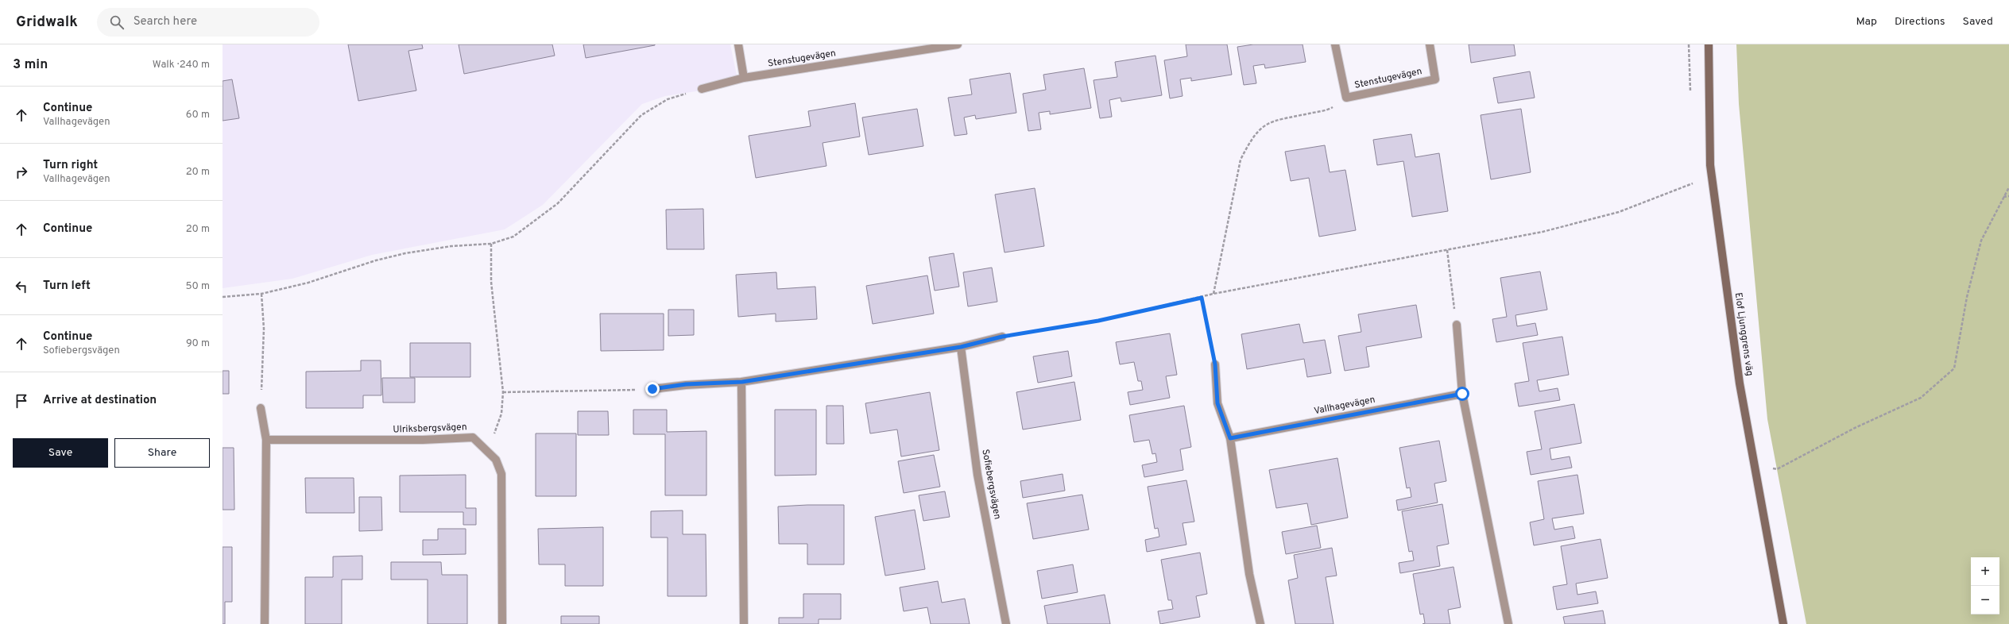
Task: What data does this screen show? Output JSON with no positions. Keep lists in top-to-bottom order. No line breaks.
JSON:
{"streets":{"street":["Stenstugevägen","Elof Ljunggrens väg","Vallhagevägen","Ulriksbergsvägen","Sofiebergsvägen"]},"page":{"header":"Gridwalk","search":"Search here","nav":["Map","Directions","Saved"],"heading":["3 min","Walk · 240 m"],"list":[["Continue","Vallhagevägen","60 m"],["Turn right","Vallhagevägen","20 m"],["Continue","20 m"],["Turn left","50 m"],["Continue","Sofiebergsvägen","90 m"],"Arrive at destination"],"buttons":["Save","Share"],"map_buttons":["+","−"]}}
